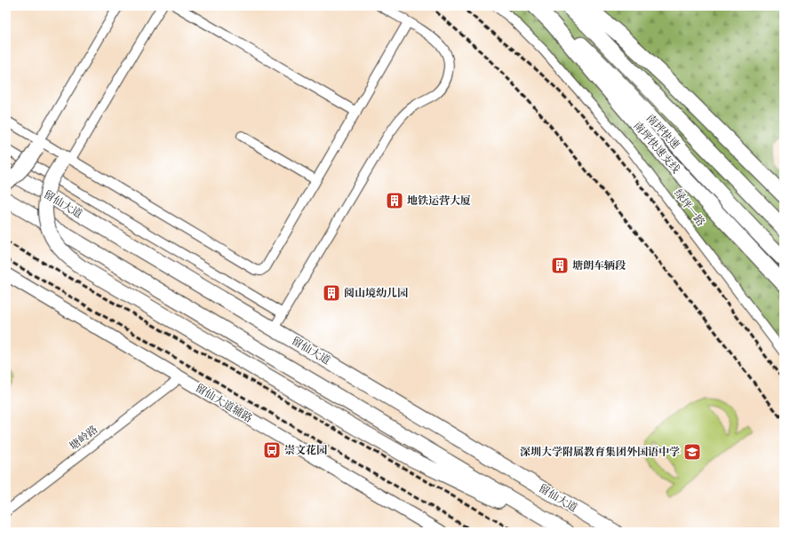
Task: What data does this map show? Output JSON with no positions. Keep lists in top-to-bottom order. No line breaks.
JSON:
{"streets":{"highway":["南坪快速","南坪快速支线"],"main road":["留仙大道","留仙大道辅路"],"street":["绿坪一路","塘岭路"]},"crossings":[["留仙大道辅路","塘岭路"]],"places":{"building":["地铁运营大厦","塘朗车辆段","阅山境幼儿园"],"bus stop":["崇文花园"],"school or university":["深圳大学附属教育集团外国语中学"]}}
